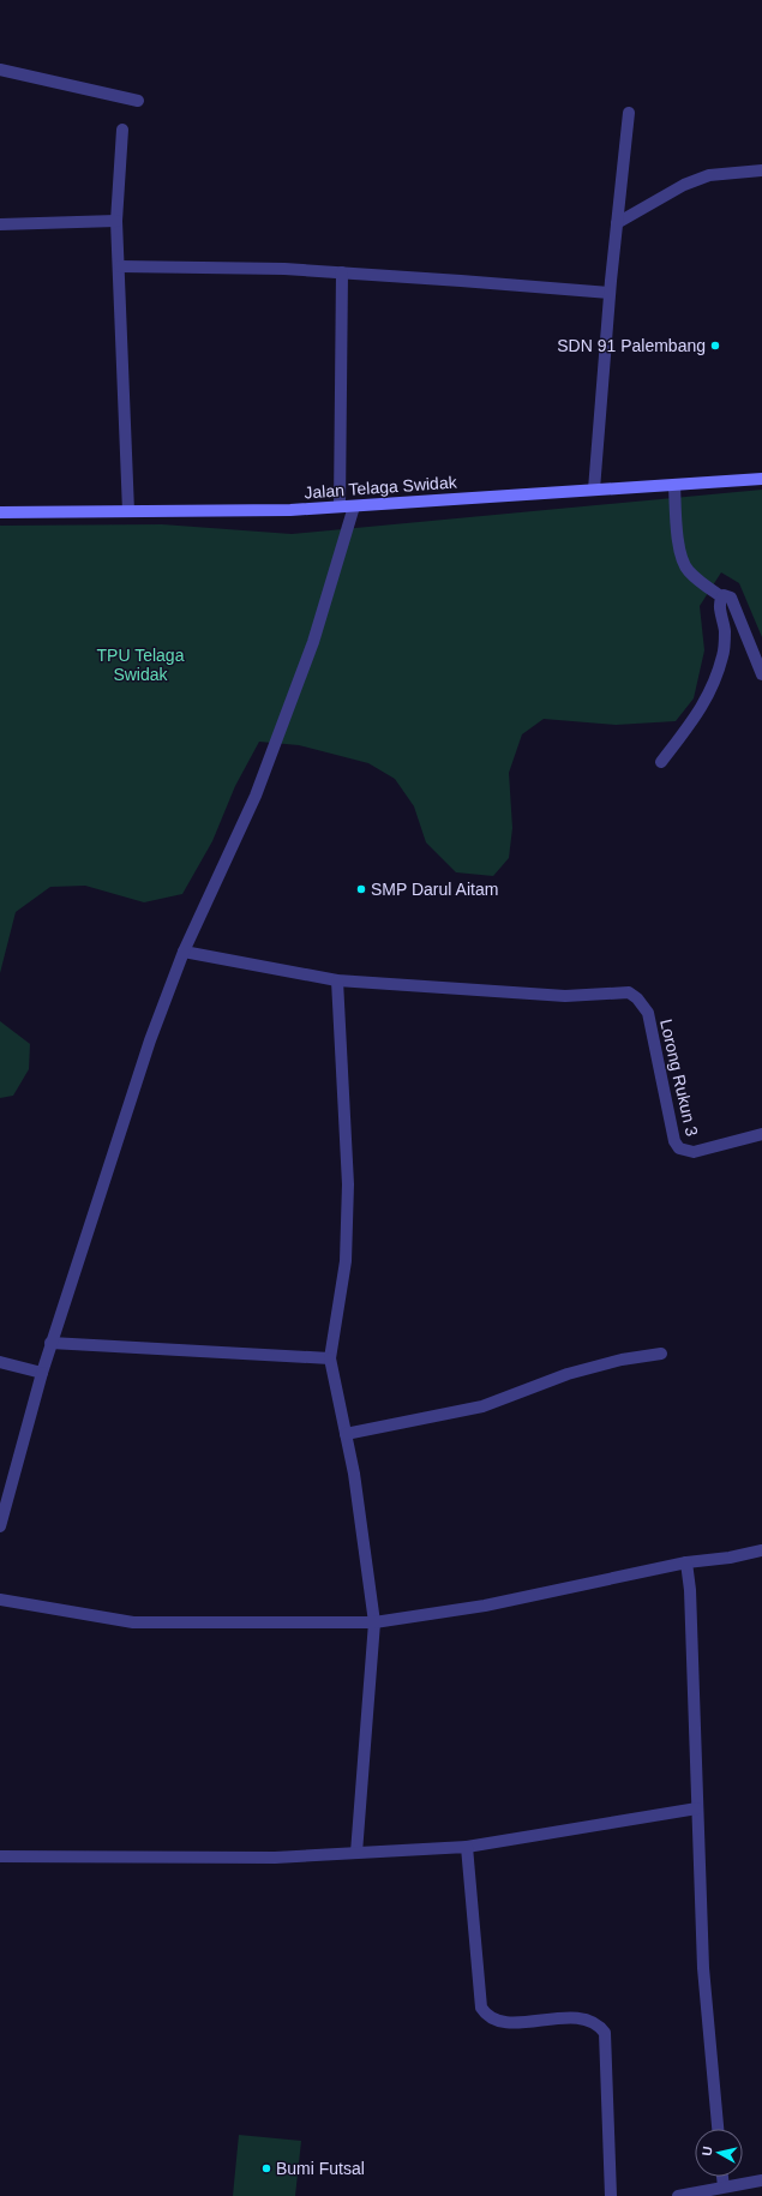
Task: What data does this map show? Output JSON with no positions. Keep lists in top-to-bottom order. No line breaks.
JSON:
{"streets":{"street":["Jalan Telaga Swidak","Lorong Rukun 3"]},"parks":["TPU Telaga Swidak"],"places":["SDN 91 Palembang","SMP Darul Aitam","Bumi Futsal"],"north":"left"}
